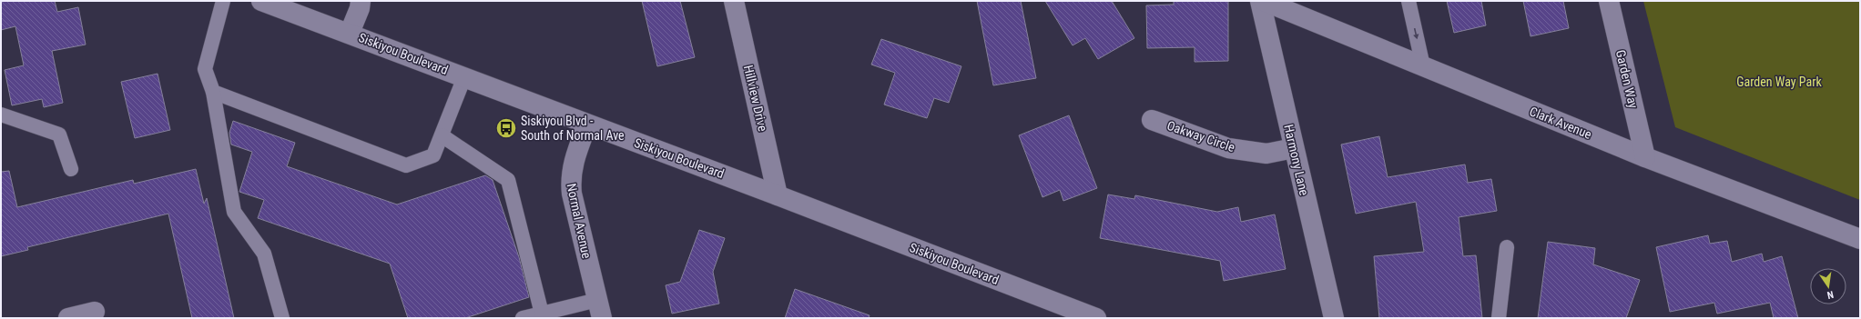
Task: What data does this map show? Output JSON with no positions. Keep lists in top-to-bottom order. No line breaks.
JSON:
{"streets":{"street":["Siskiyou Boulevard","Garden Way","Hillview Drive","Clark Avenue","Oakway Circle","Harmony Lane","Normal Avenue"]},"crossings":[["Siskiyou Boulevard","Hillview Drive"],["Siskiyou Boulevard","Normal Avenue"],["Garden Way","Clark Avenue"],["Oakway Circle","Harmony Lane"]],"parks":["Garden Way Park"],"places":{"bus stop":["Siskiyou Blvd - South of Normal Ave"]},"north":"bottom"}
